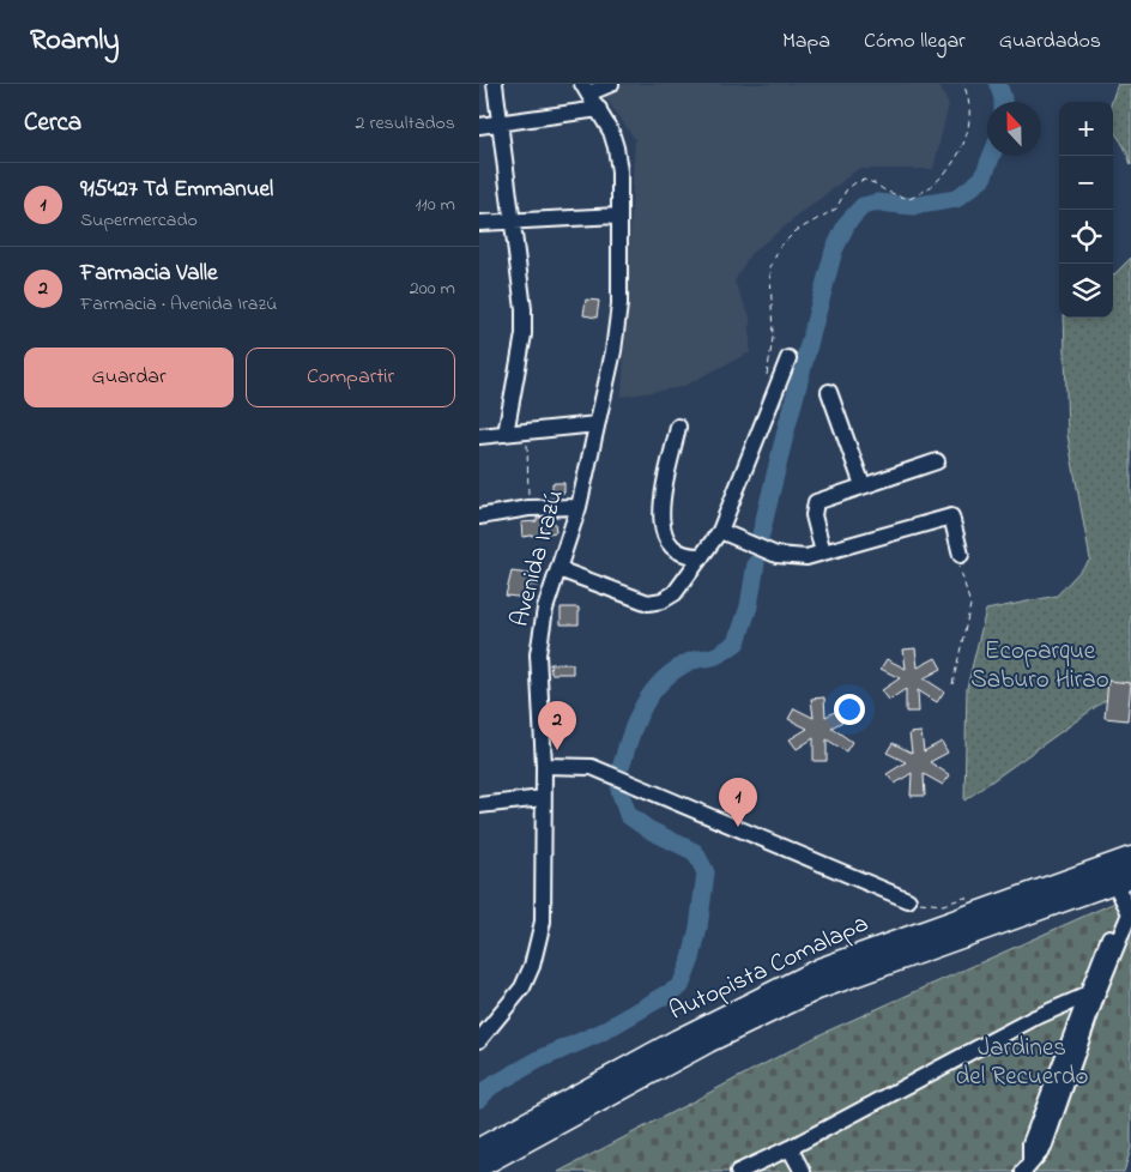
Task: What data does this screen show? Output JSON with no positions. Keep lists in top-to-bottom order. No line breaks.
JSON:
{"streets":{"highway":["Autopista Comalapa"],"street":["Avenida Irazú"]},"parks":["Ecoparque Saburo Hirao","Jardines del Recuerdo"],"north":"top","page":{"header":"Roamly","nav":["Mapa","Cómo llegar","Guardados"],"heading":["Cerca","2 resultados"],"map_buttons":["+","−"],"list":[{"mark":"1","name":"915427 Td Emmanuel","note":"Supermercado","value":"110 m"},{"mark":"2","name":"Farmacia Valle","note":"Farmacia · Avenida Irazú","value":"200 m"}],"buttons":["Guardar","Compartir"],"pins":["2","1"]}}
